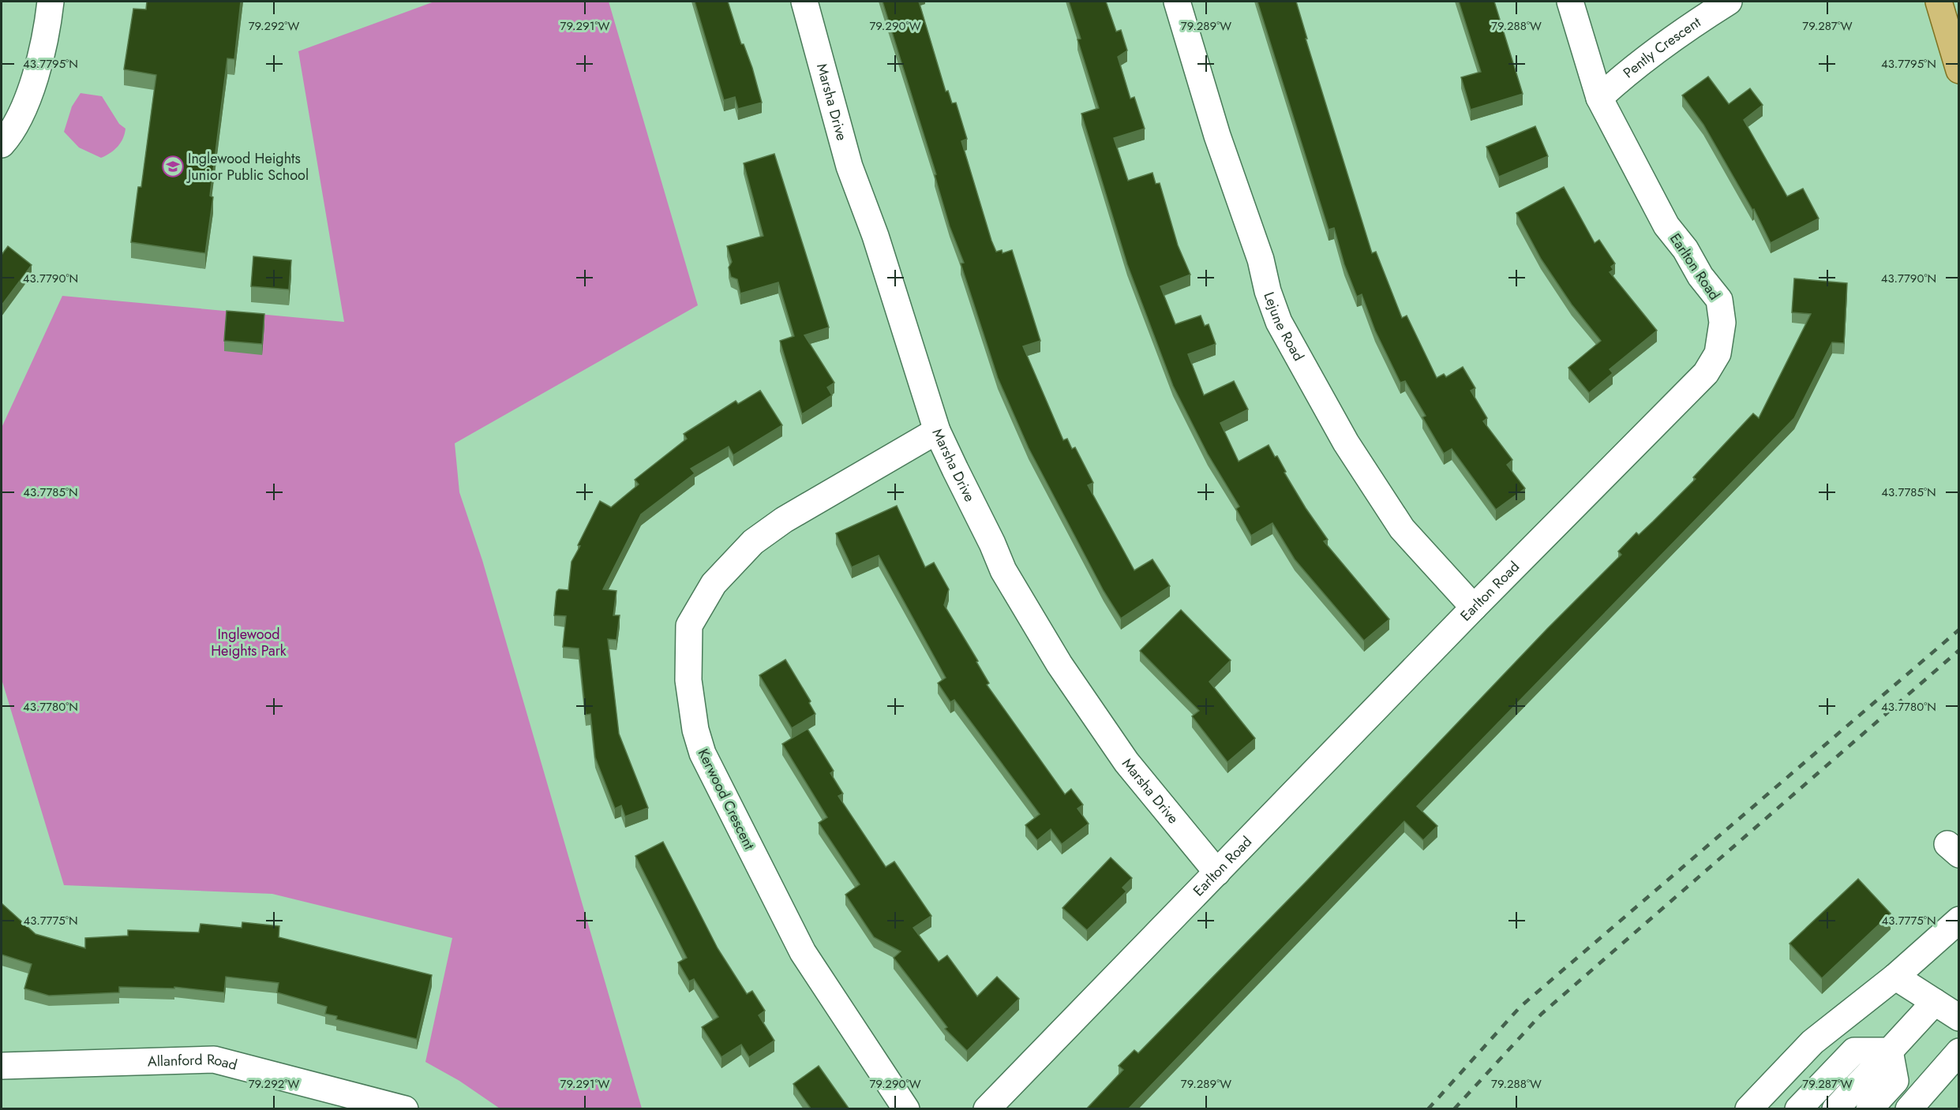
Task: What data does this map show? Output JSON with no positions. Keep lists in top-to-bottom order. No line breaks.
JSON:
{"streets":{"street":["Pently Crescent","Marsha Drive","Earlton Road","Lejune Road","Kerwood Crescent","Allanford Road"]},"crossings":[["Pently Crescent","Earlton Road"],["Marsha Drive","Earlton Road"],["Marsha Drive","Kerwood Crescent"],["Earlton Road","Lejune Road"]],"parks":["Inglewood Heights Park"],"places":{"school or university":["Inglewood Heights Junior Public School"]},"coordinates":["79.292°W","79.291°W","79.290°W","79.289°W","79.288°W","79.287°W","43.7795°N","43.7790°N","43.7785°N","43.7780°N","43.7775°N"]}
